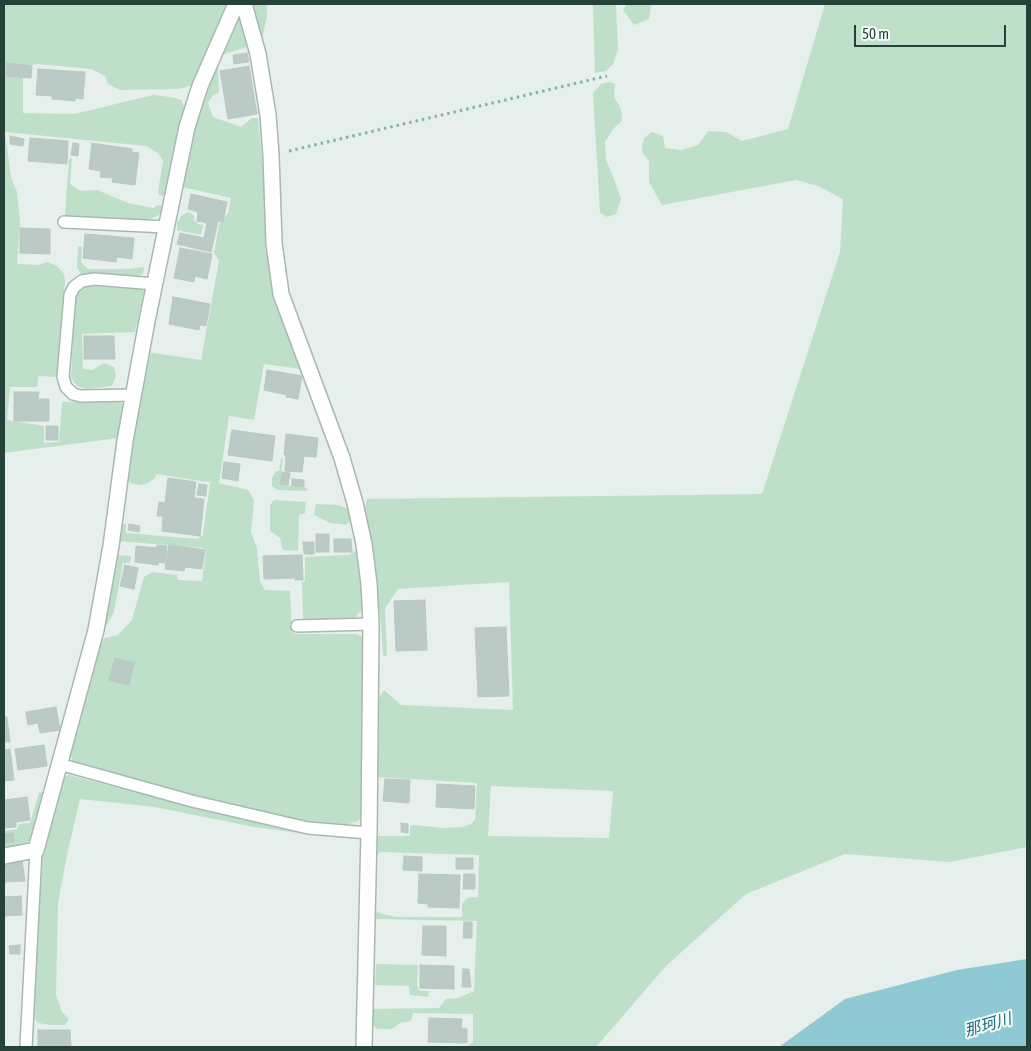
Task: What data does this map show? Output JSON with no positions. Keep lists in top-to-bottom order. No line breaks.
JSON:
{"water":["那珂川"],"scale_bar":"50 m"}
